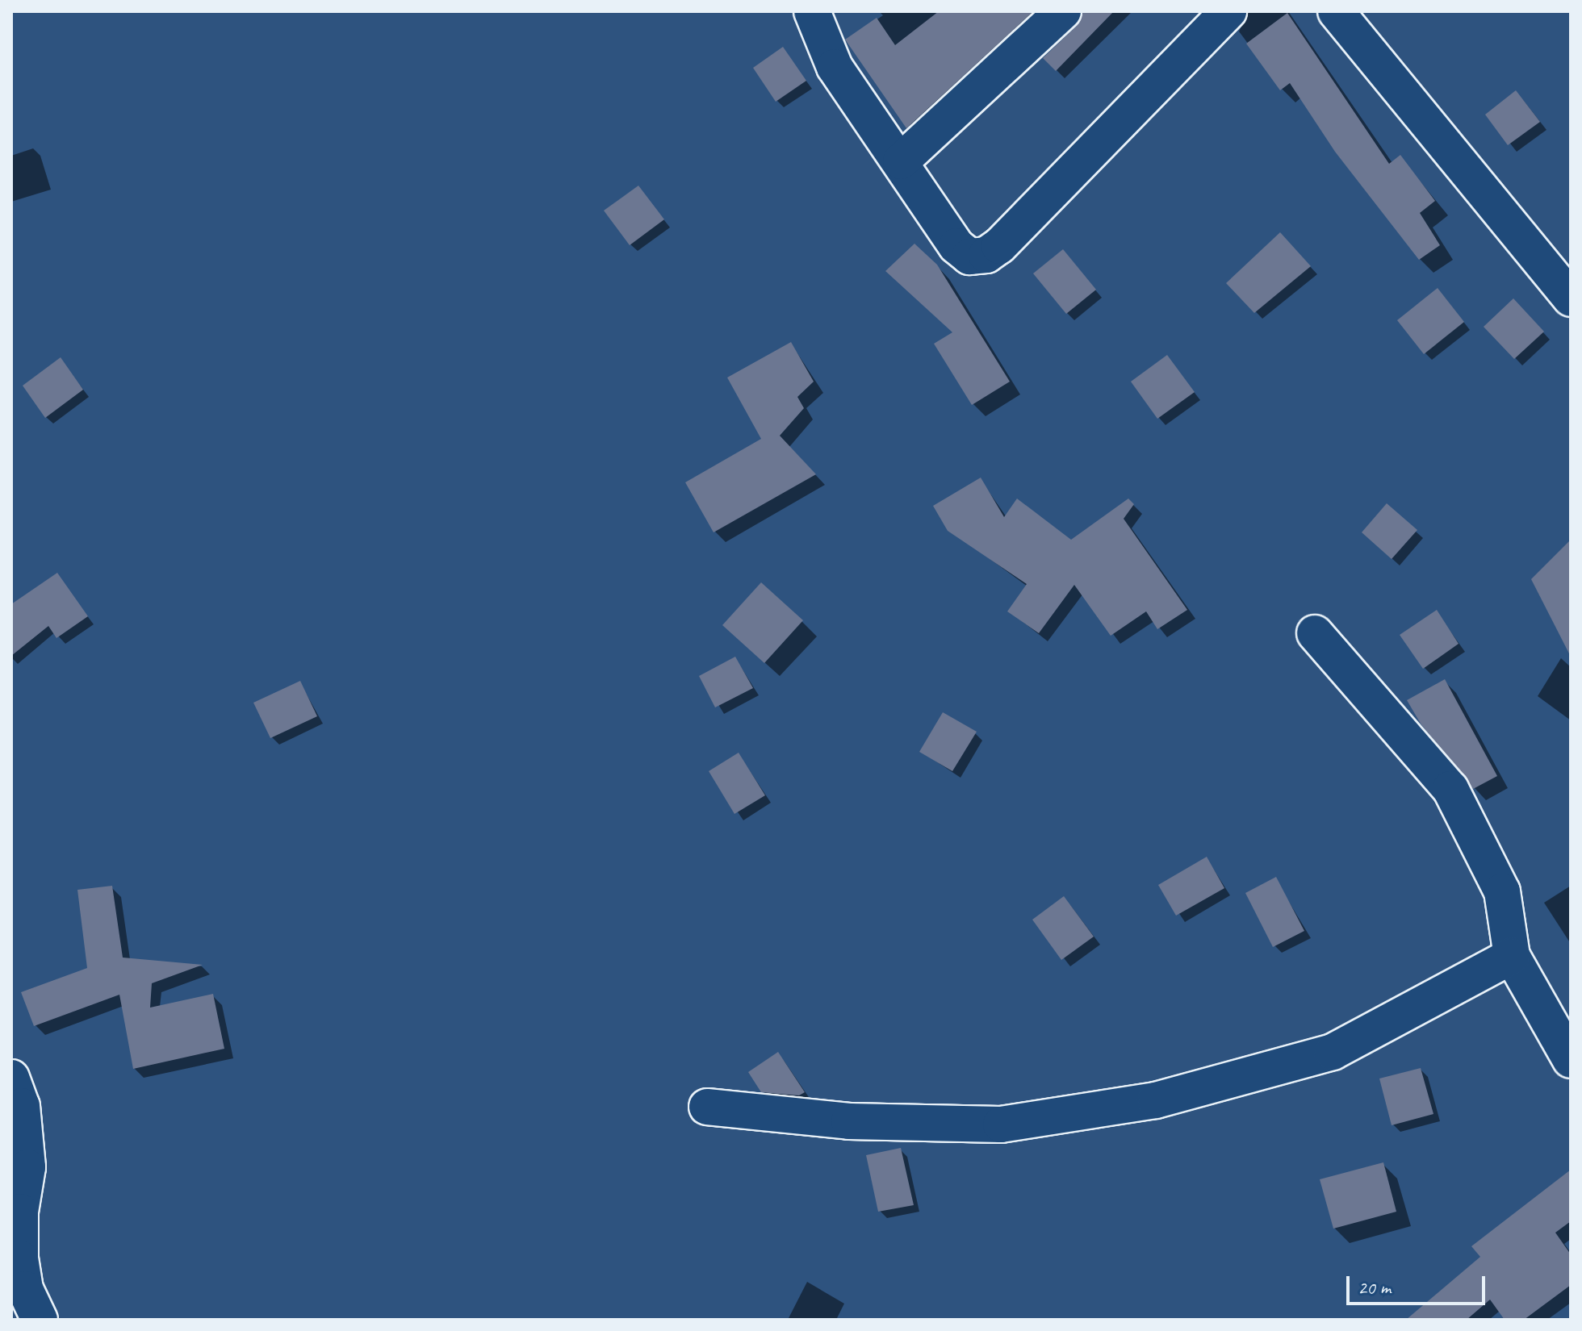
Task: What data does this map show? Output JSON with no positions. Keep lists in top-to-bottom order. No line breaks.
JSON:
{"scale_bar":"20 m"}
